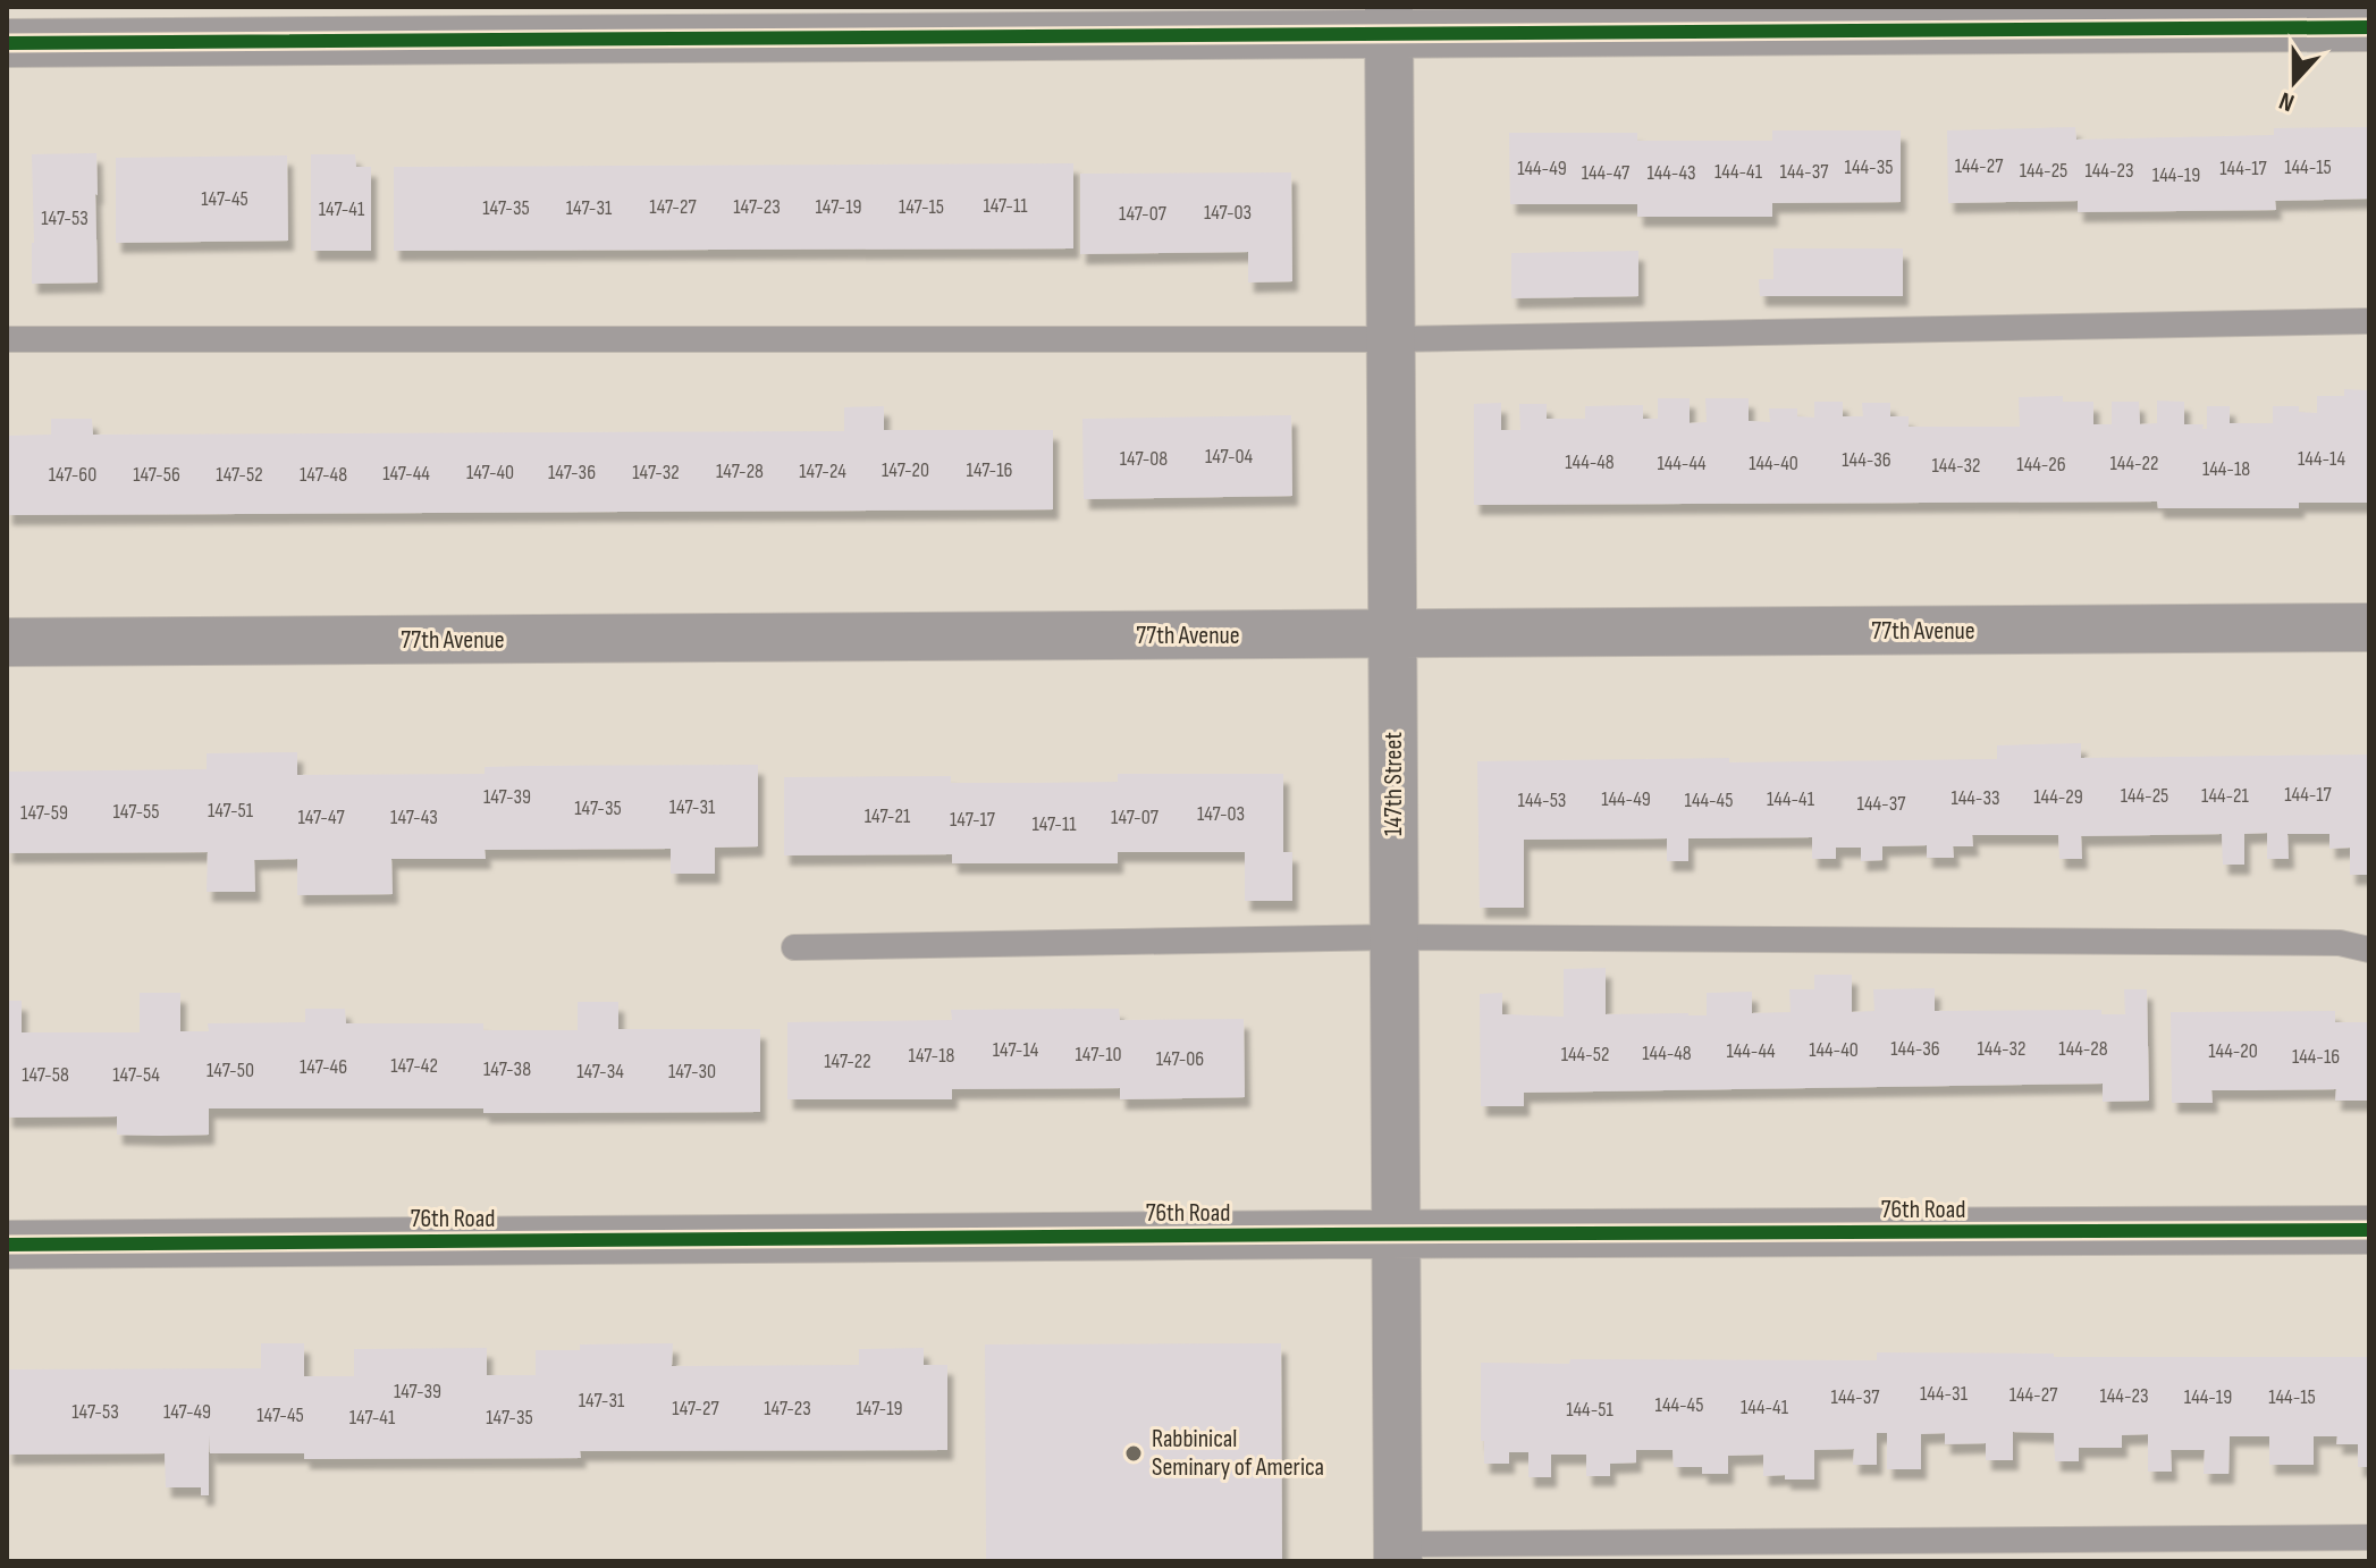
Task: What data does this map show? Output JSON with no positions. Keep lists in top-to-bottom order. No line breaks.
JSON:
{"streets":{"street":["77th Avenue","147th Street","76th Road"]},"crossings":[["77th Avenue","147th Street"],["147th Street","76th Road"]],"places":["Rabbinical Seminary of America"],"house_numbers":["144-27","144-35","144-15","144-49","144-17","144-25","144-23","144-41","144-37","144-47","144-43","144-19","147-45","147-11","147-27","147-23","147-19","147-15","147-35","147-31","147-41","147-03","147-07","147-53","147-04","147-08","144-14","144-36","144-48","144-44","144-40","144-22","144-26","144-32","144-18","147-20","147-16","147-28","147-24","147-40","147-36","147-32","147-44","147-60","147-56","147-52","147-48","144-17","144-25","144-21","147-39","144-29","144-33","144-49","144-41","144-53","144-45","144-37","147-31","147-35","147-51","147-55","147-59","147-03","147-21","147-47","147-43","147-07","147-17","147-11","144-36","144-32","144-28","147-14","144-40","144-44","144-20","144-48","147-10","144-52","147-18","144-16","147-06","147-22","147-42","147-46","147-38","147-50","147-34","147-30","147-58","147-54","147-39","144-31","144-27","144-23","144-37","144-19","144-15","147-31","144-45","144-41","147-27","147-23","147-19","144-51","147-53","147-49","147-45","147-41","147-35"],"north":"bottom"}
